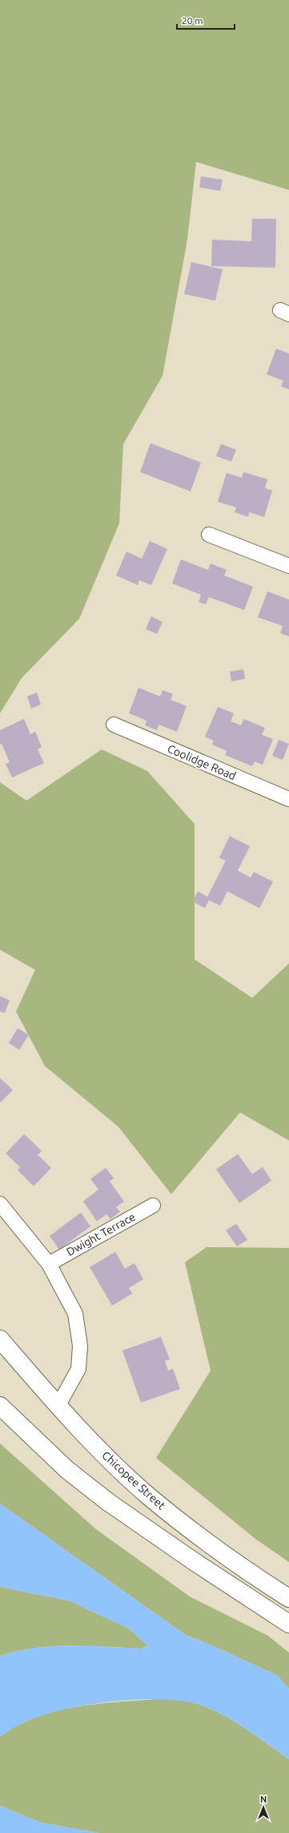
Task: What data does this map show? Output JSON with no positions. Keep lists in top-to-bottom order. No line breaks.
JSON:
{"streets":{"main road":["Chicopee Street"],"street":["Coolidge Road","Dwight Terrace"]},"scale_bar":"20 m","north":"top"}
